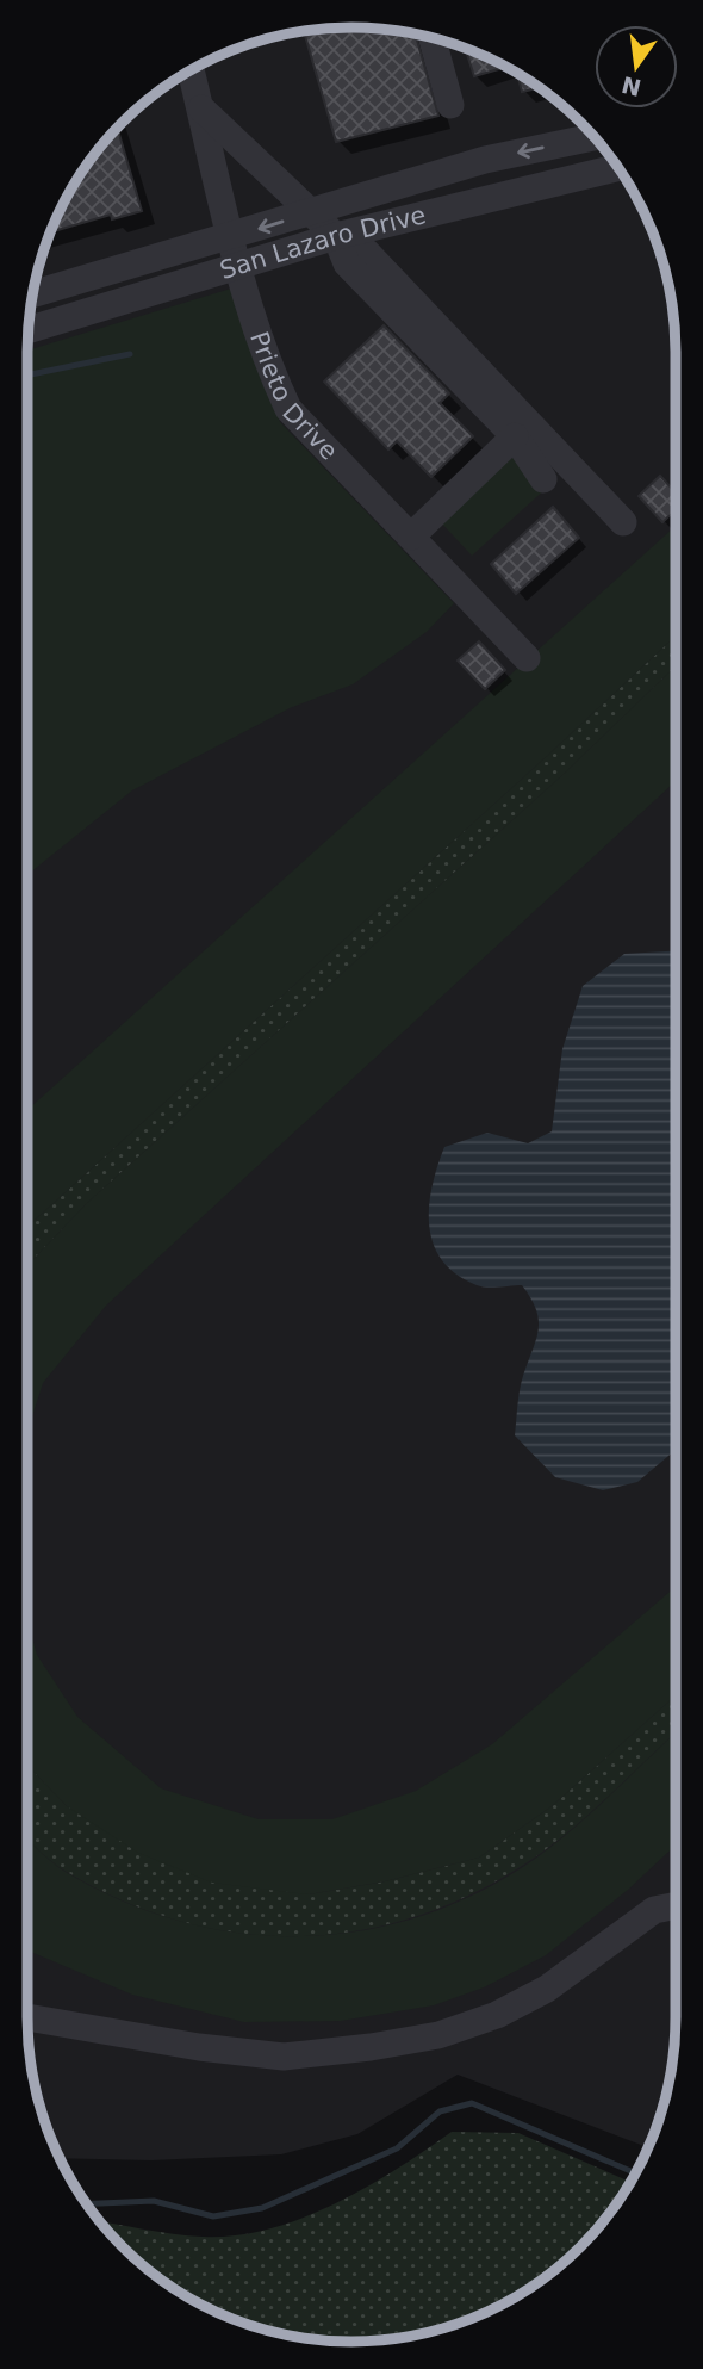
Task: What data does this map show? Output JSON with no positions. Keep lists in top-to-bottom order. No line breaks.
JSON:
{"streets":{"street":["San Lazaro Drive","Prieto Drive"]},"crossings":[["San Lazaro Drive","Prieto Drive"]],"north":"bottom"}
